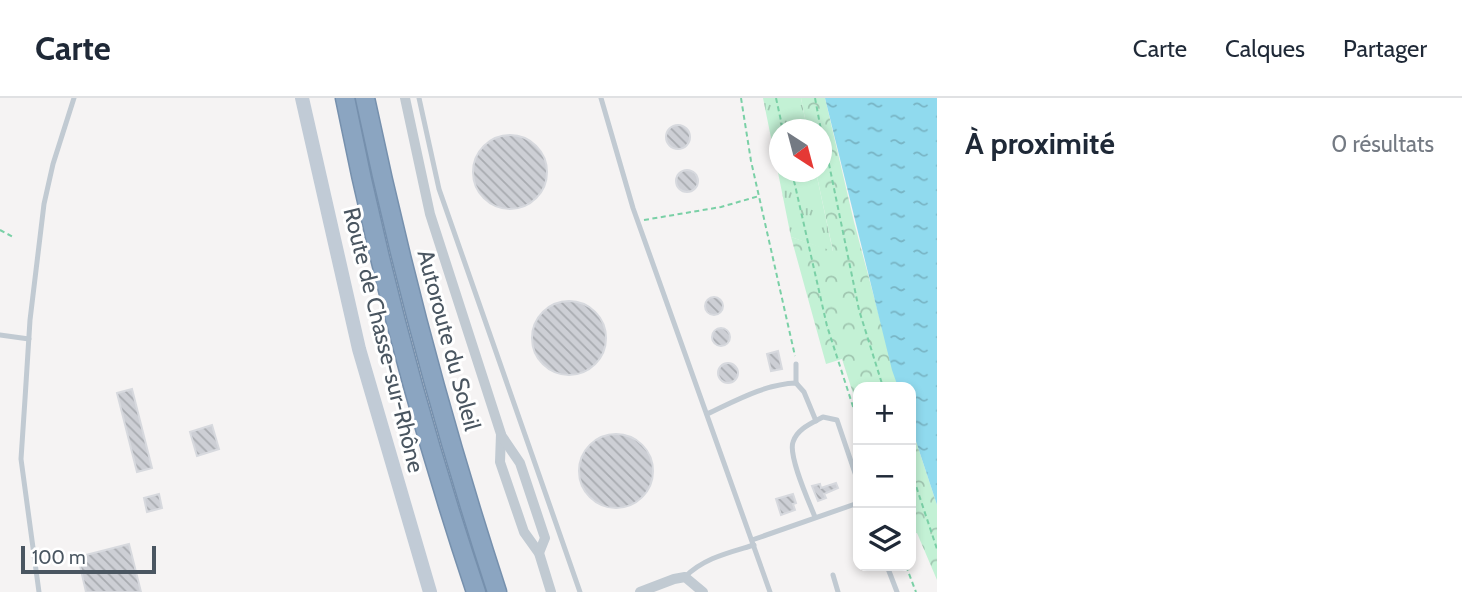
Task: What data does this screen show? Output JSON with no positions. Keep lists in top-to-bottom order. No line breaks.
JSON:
{"streets":{"highway":["Autoroute du Soleil"],"main road":["Route de Chasse-sur-Rhône"]},"scale_bar":"100 m","north":"bottom right","page":{"header":"Carte","nav":["Carte","Calques","Partager"],"heading":["À proximité","0 résultats"],"map_buttons":["+","−"],"scale":"100 m"}}
